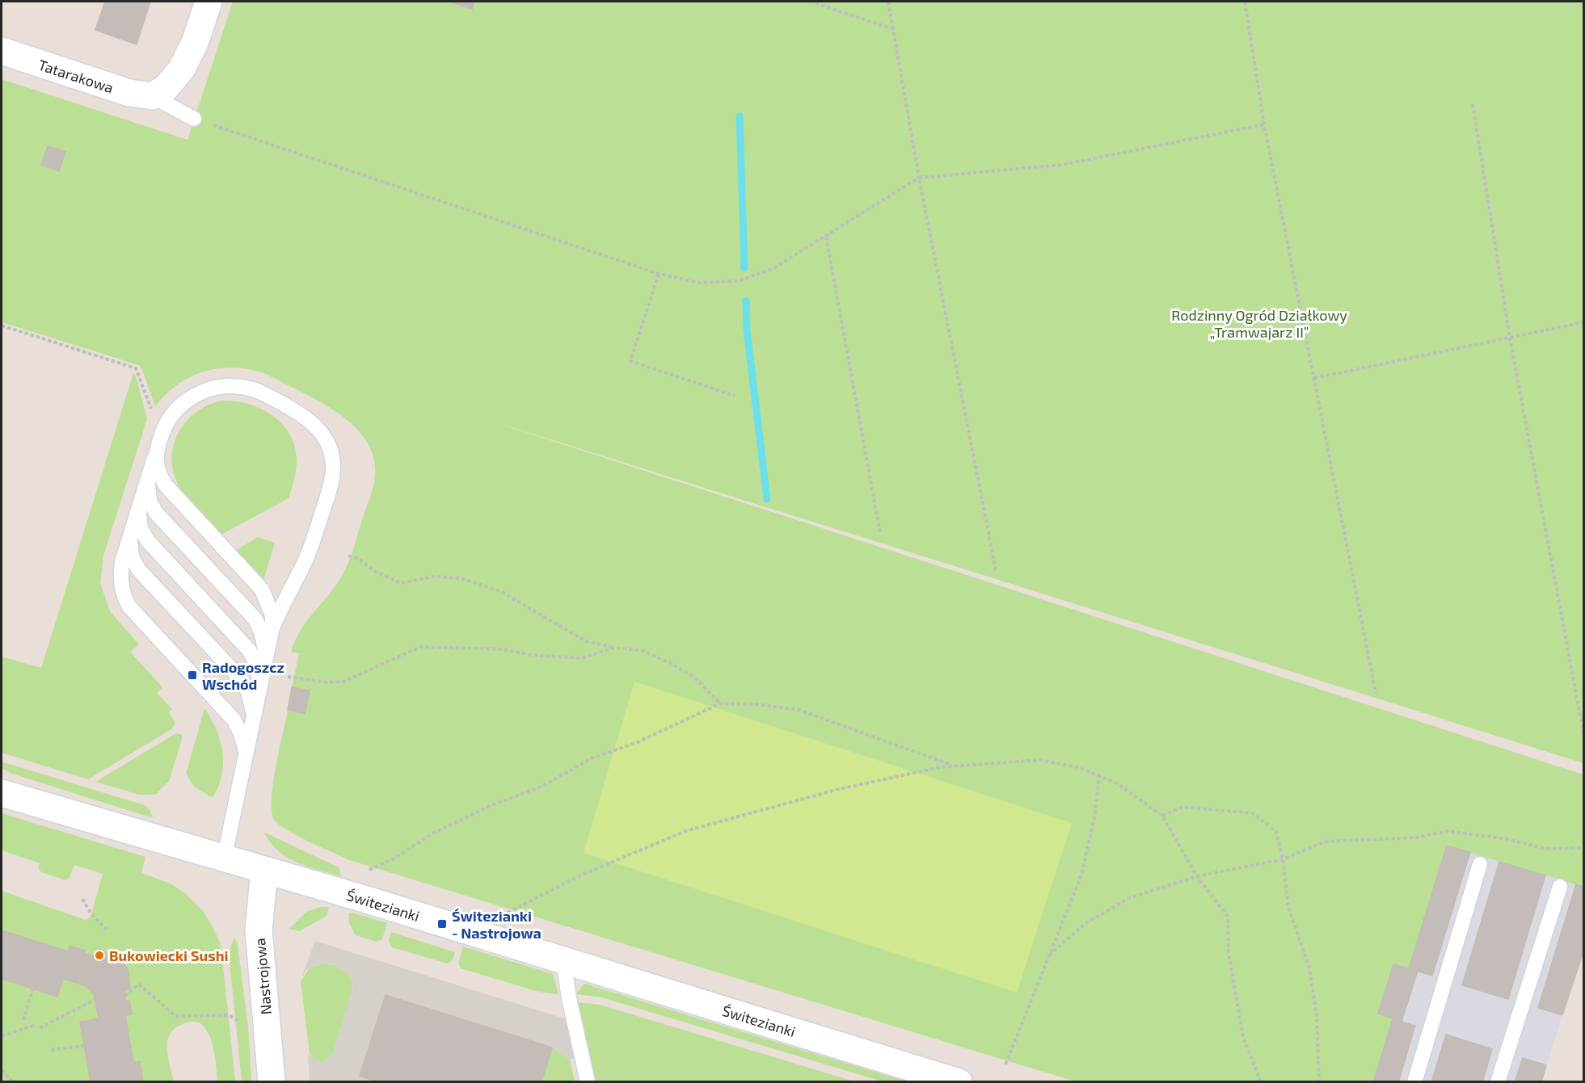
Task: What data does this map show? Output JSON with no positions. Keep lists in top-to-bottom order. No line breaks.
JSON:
{"streets":{"street":["Tatarakowa","Świtezianki","Nastrojowa"]},"crossings":[["Świtezianki","Nastrojowa"]],"parks":["Rodzinny Ogród Działkowy „Tramwajarz II”"],"places":{"transit":["Radogoszcz Wschód","Świtezianki - Nastrojowa"],"other":["Bukowiecki Sushi"]}}
